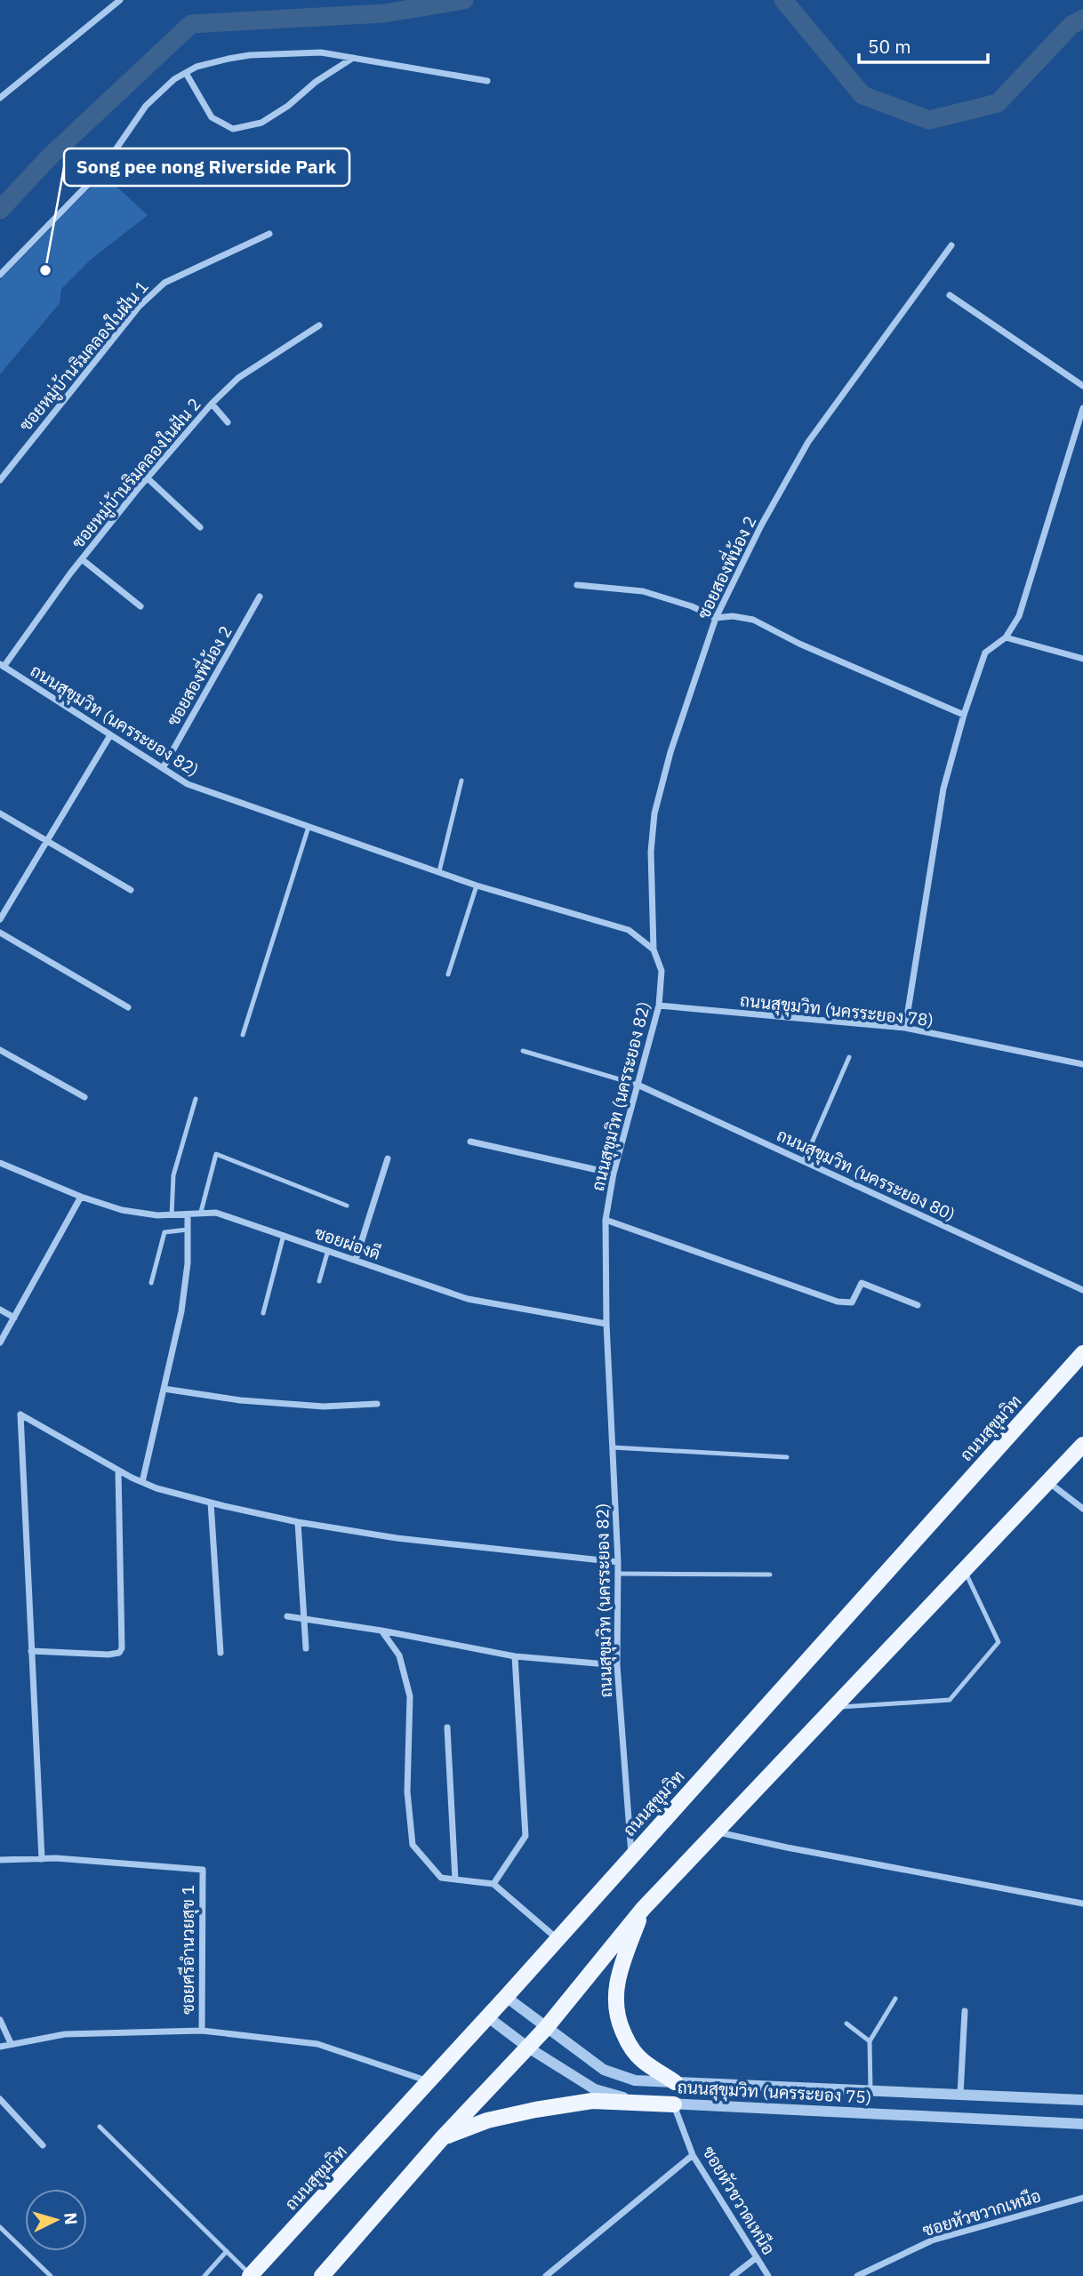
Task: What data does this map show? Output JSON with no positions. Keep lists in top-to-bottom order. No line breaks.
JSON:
{"streets":{"main road":["ถนนสุขุมวิท"],"street":["ซอยหมู่บ้านริมคลองในฝัน 1","ซอยหมู่บ้านริมคลองในฝัน 2","ซอยสองพี่น้อง 2","ถนนสุขุมวิท (นครระยอง 82)","ถนนสุขุมวิท (นครระยอง 78)","ถนนสุขุมวิท (นครระยอง 80)","ซอยผ่องดี","ซอยศรีอำนวยสุข 1","ถนนสุขุมวิท (นครระยอง 75)","ซอยหัวขวาดเหนือ","ซอยหัวขวากเหนือ"]},"crossings":[["ซอยหมู่บ้านริมคลองในฝัน 2","ถนนสุขุมวิท (นครระยอง 82)"],["ซอยสองพี่น้อง 2","ถนนสุขุมวิท (นครระยอง 82)"],["ถนนสุขุมวิท (นครระยอง 82)","ถนนสุขุมวิท (นครระยอง 78)"],["ถนนสุขุมวิท (นครระยอง 82)","ถนนสุขุมวิท (นครระยอง 80)"],["ถนนสุขุมวิท (นครระยอง 82)","ซอยผ่องดี"],["ถนนสุขุมวิท (นครระยอง 82)","ถนนสุขุมวิท"],["ถนนสุขุมวิท","ถนนสุขุมวิท (นครระยอง 75)"],["ถนนสุขุมวิท (นครระยอง 75)","ซอยหัวขวาดเหนือ"]],"places":["Song pee nong Riverside Park"],"scale_bar":"50 m","north":"right"}
